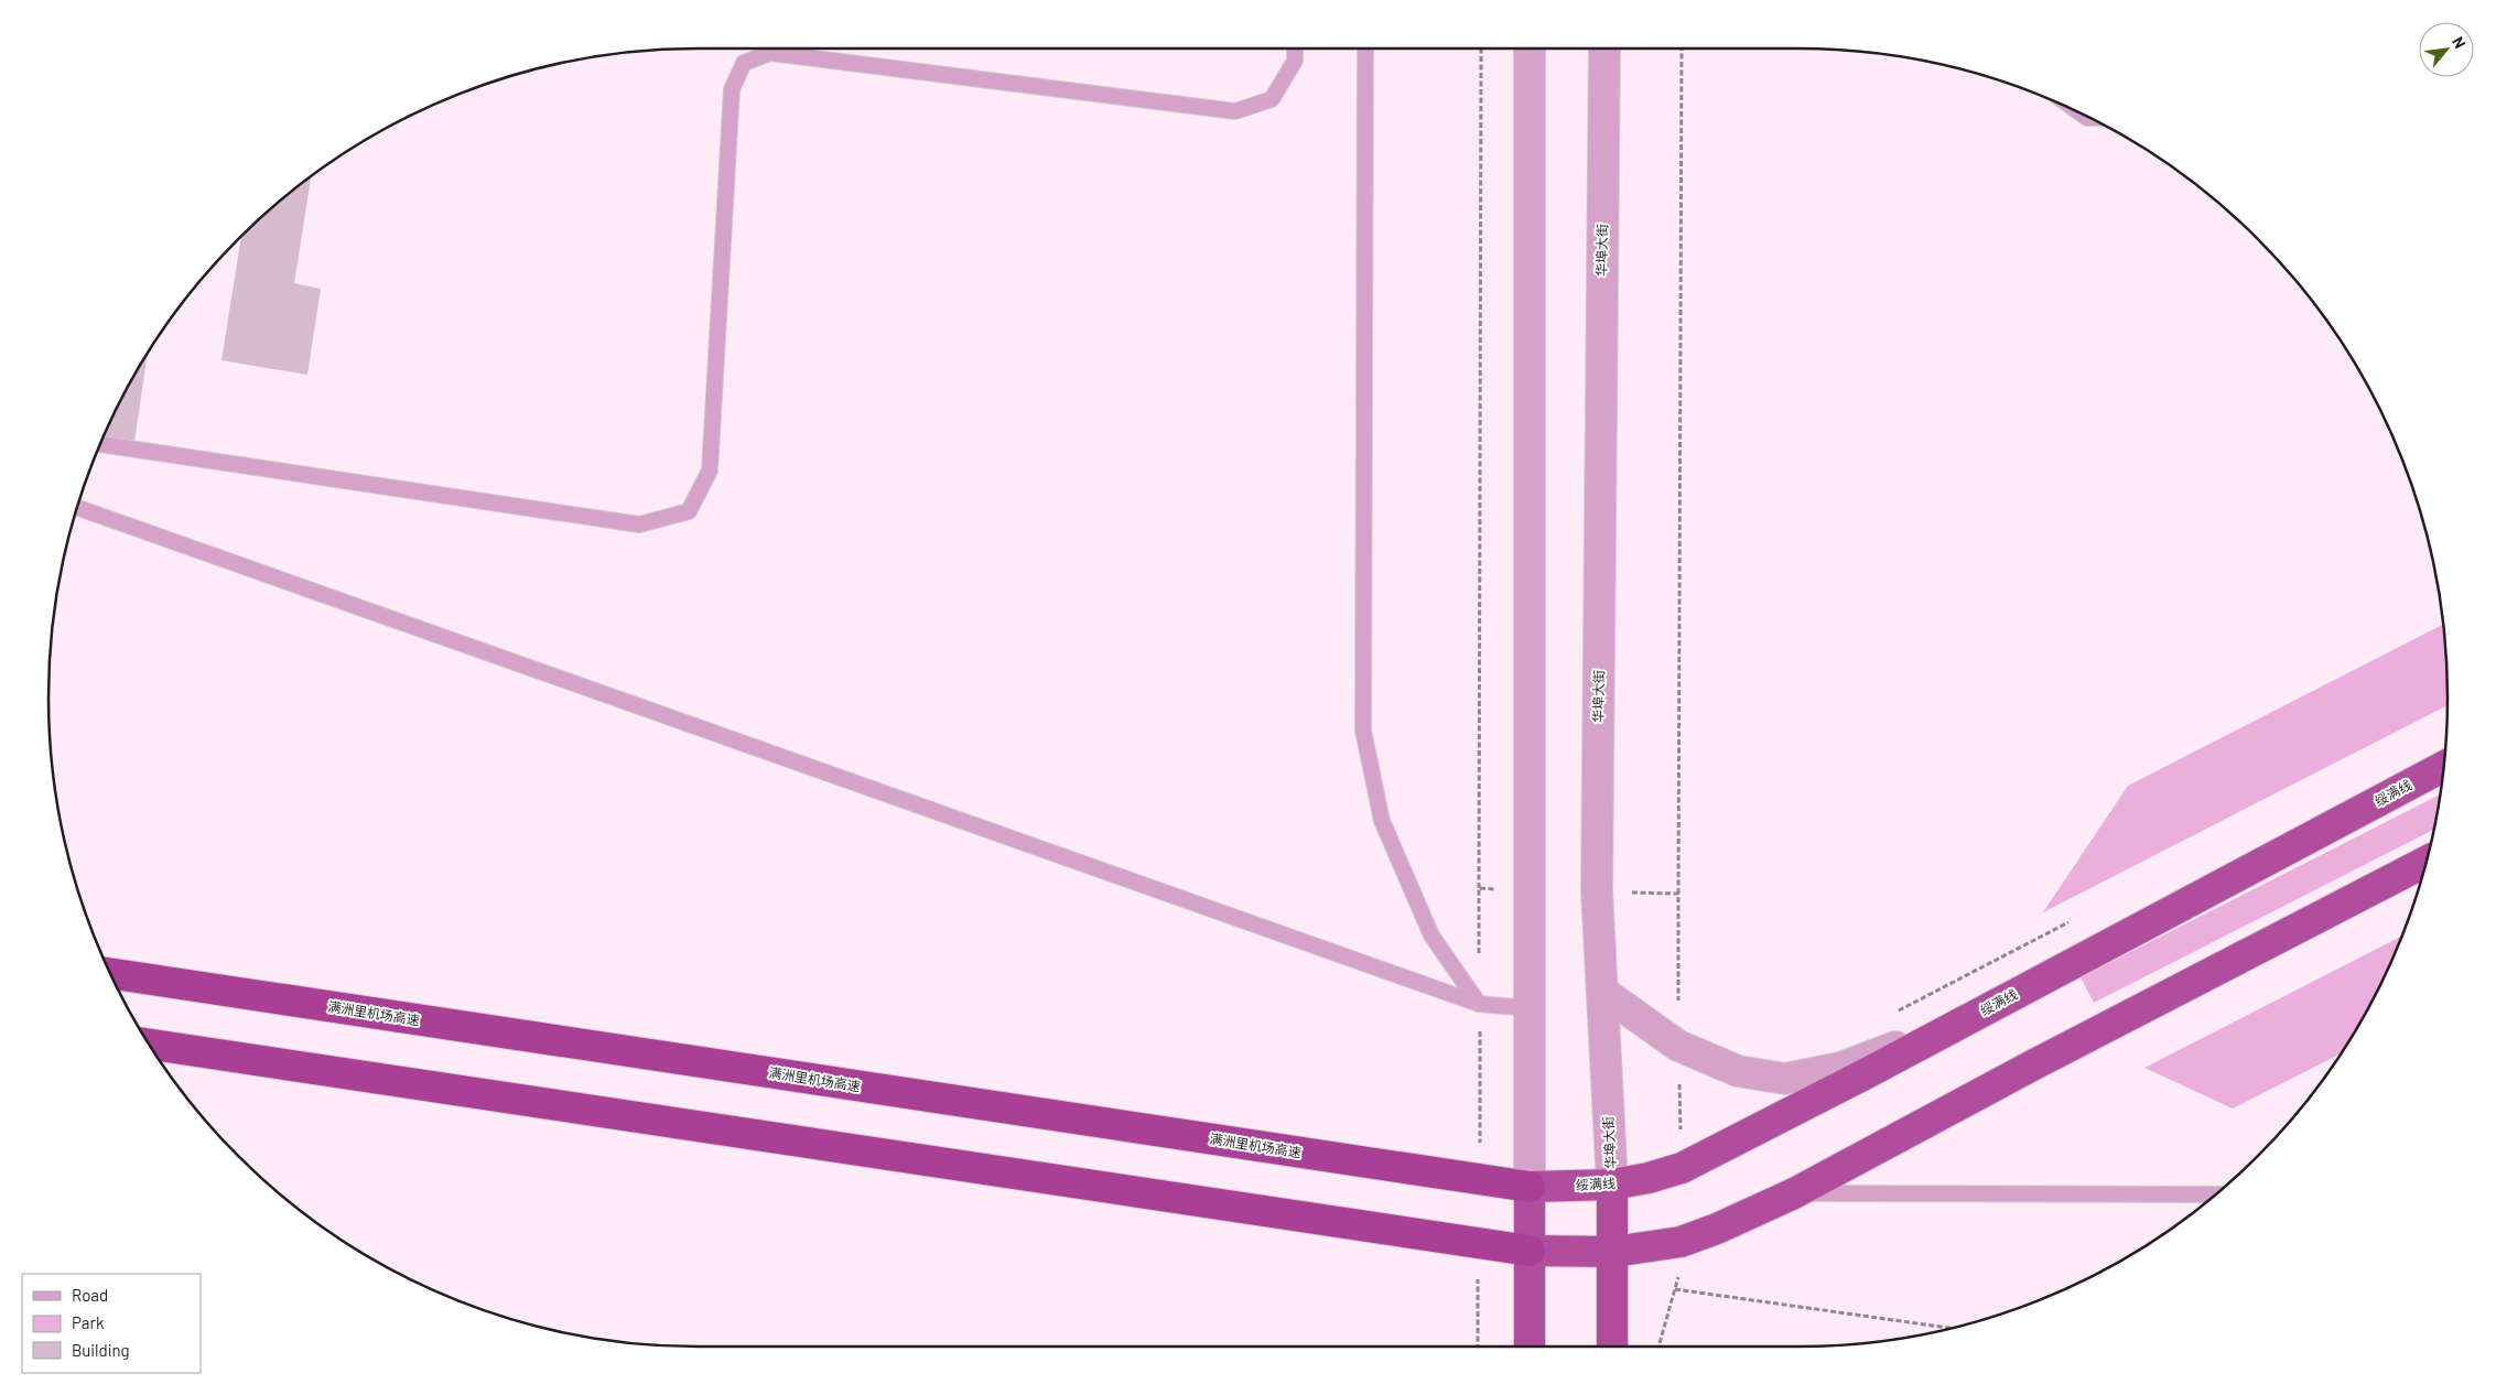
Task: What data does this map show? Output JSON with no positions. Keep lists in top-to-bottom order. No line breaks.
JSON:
{"streets":{"highway":["华埠大街","绥满线","满洲里机场高速"]},"crossings":[["华埠大街","绥满线"],["绥满线","满洲里机场高速"]],"legend":["Road","Park","Building"],"north":"top right"}
